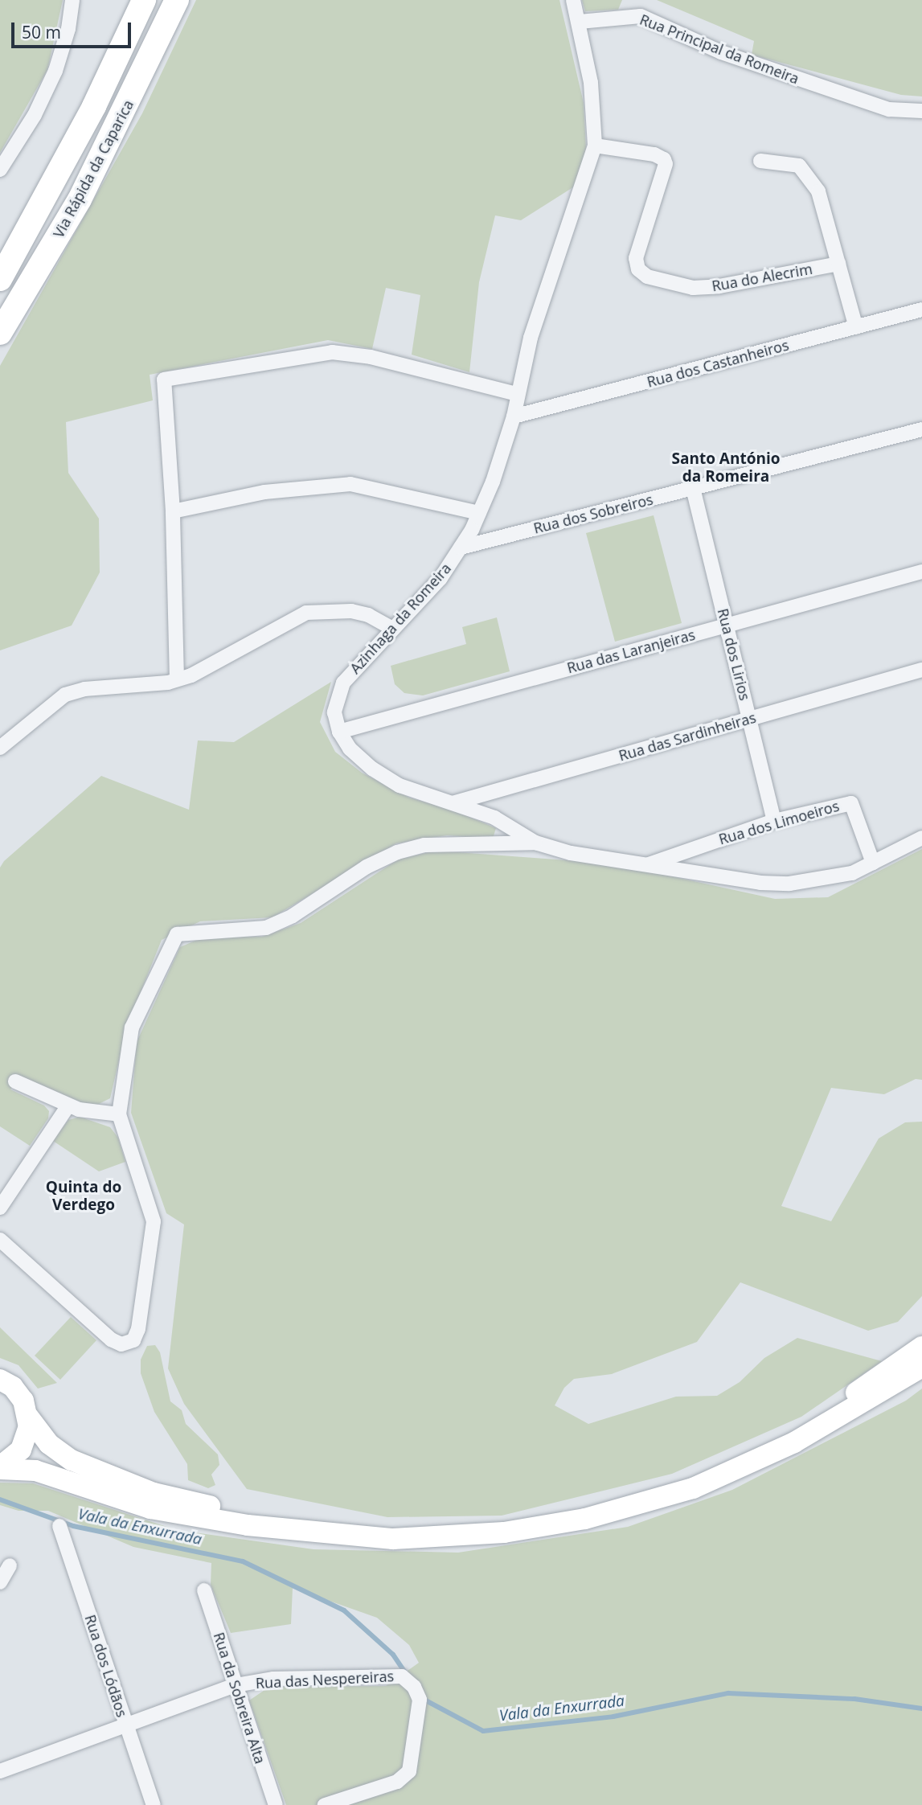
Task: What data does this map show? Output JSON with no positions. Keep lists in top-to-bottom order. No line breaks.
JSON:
{"streets":{"highway":["Via Rápida da Caparica"],"street":["Rua Principal da Romeira","Rua do Alecrim","Rua dos Castanheiros","Rua dos Sobreiros","Azinhaga da Romeira","Rua das Laranjeiras","Rua dos Lirios","Rua das Sardinheiras","Rua dos Limoeiros","Rua dos Lódãos","Rua das Nespereiras","Rua da Sobreira Alta"]},"crossings":[["Rua Principal da Romeira","Azinhaga da Romeira"],["Rua do Alecrim","Azinhaga da Romeira"],["Rua dos Castanheiros","Azinhaga da Romeira"],["Rua dos Sobreiros","Azinhaga da Romeira"],["Rua dos Sobreiros","Rua dos Lirios"],["Azinhaga da Romeira","Rua das Laranjeiras"],["Rua das Laranjeiras","Rua dos Lirios"],["Rua dos Lirios","Rua das Sardinheiras"],["Rua dos Lirios","Rua dos Limoeiros"],["Rua dos Lódãos","Rua das Nespereiras"],["Rua das Nespereiras","Rua da Sobreira Alta"]],"districts":["Santo António da Romeira","Quinta do Verdego"],"water":["Vala da Enxurrada"],"scale_bar":"50 m"}
